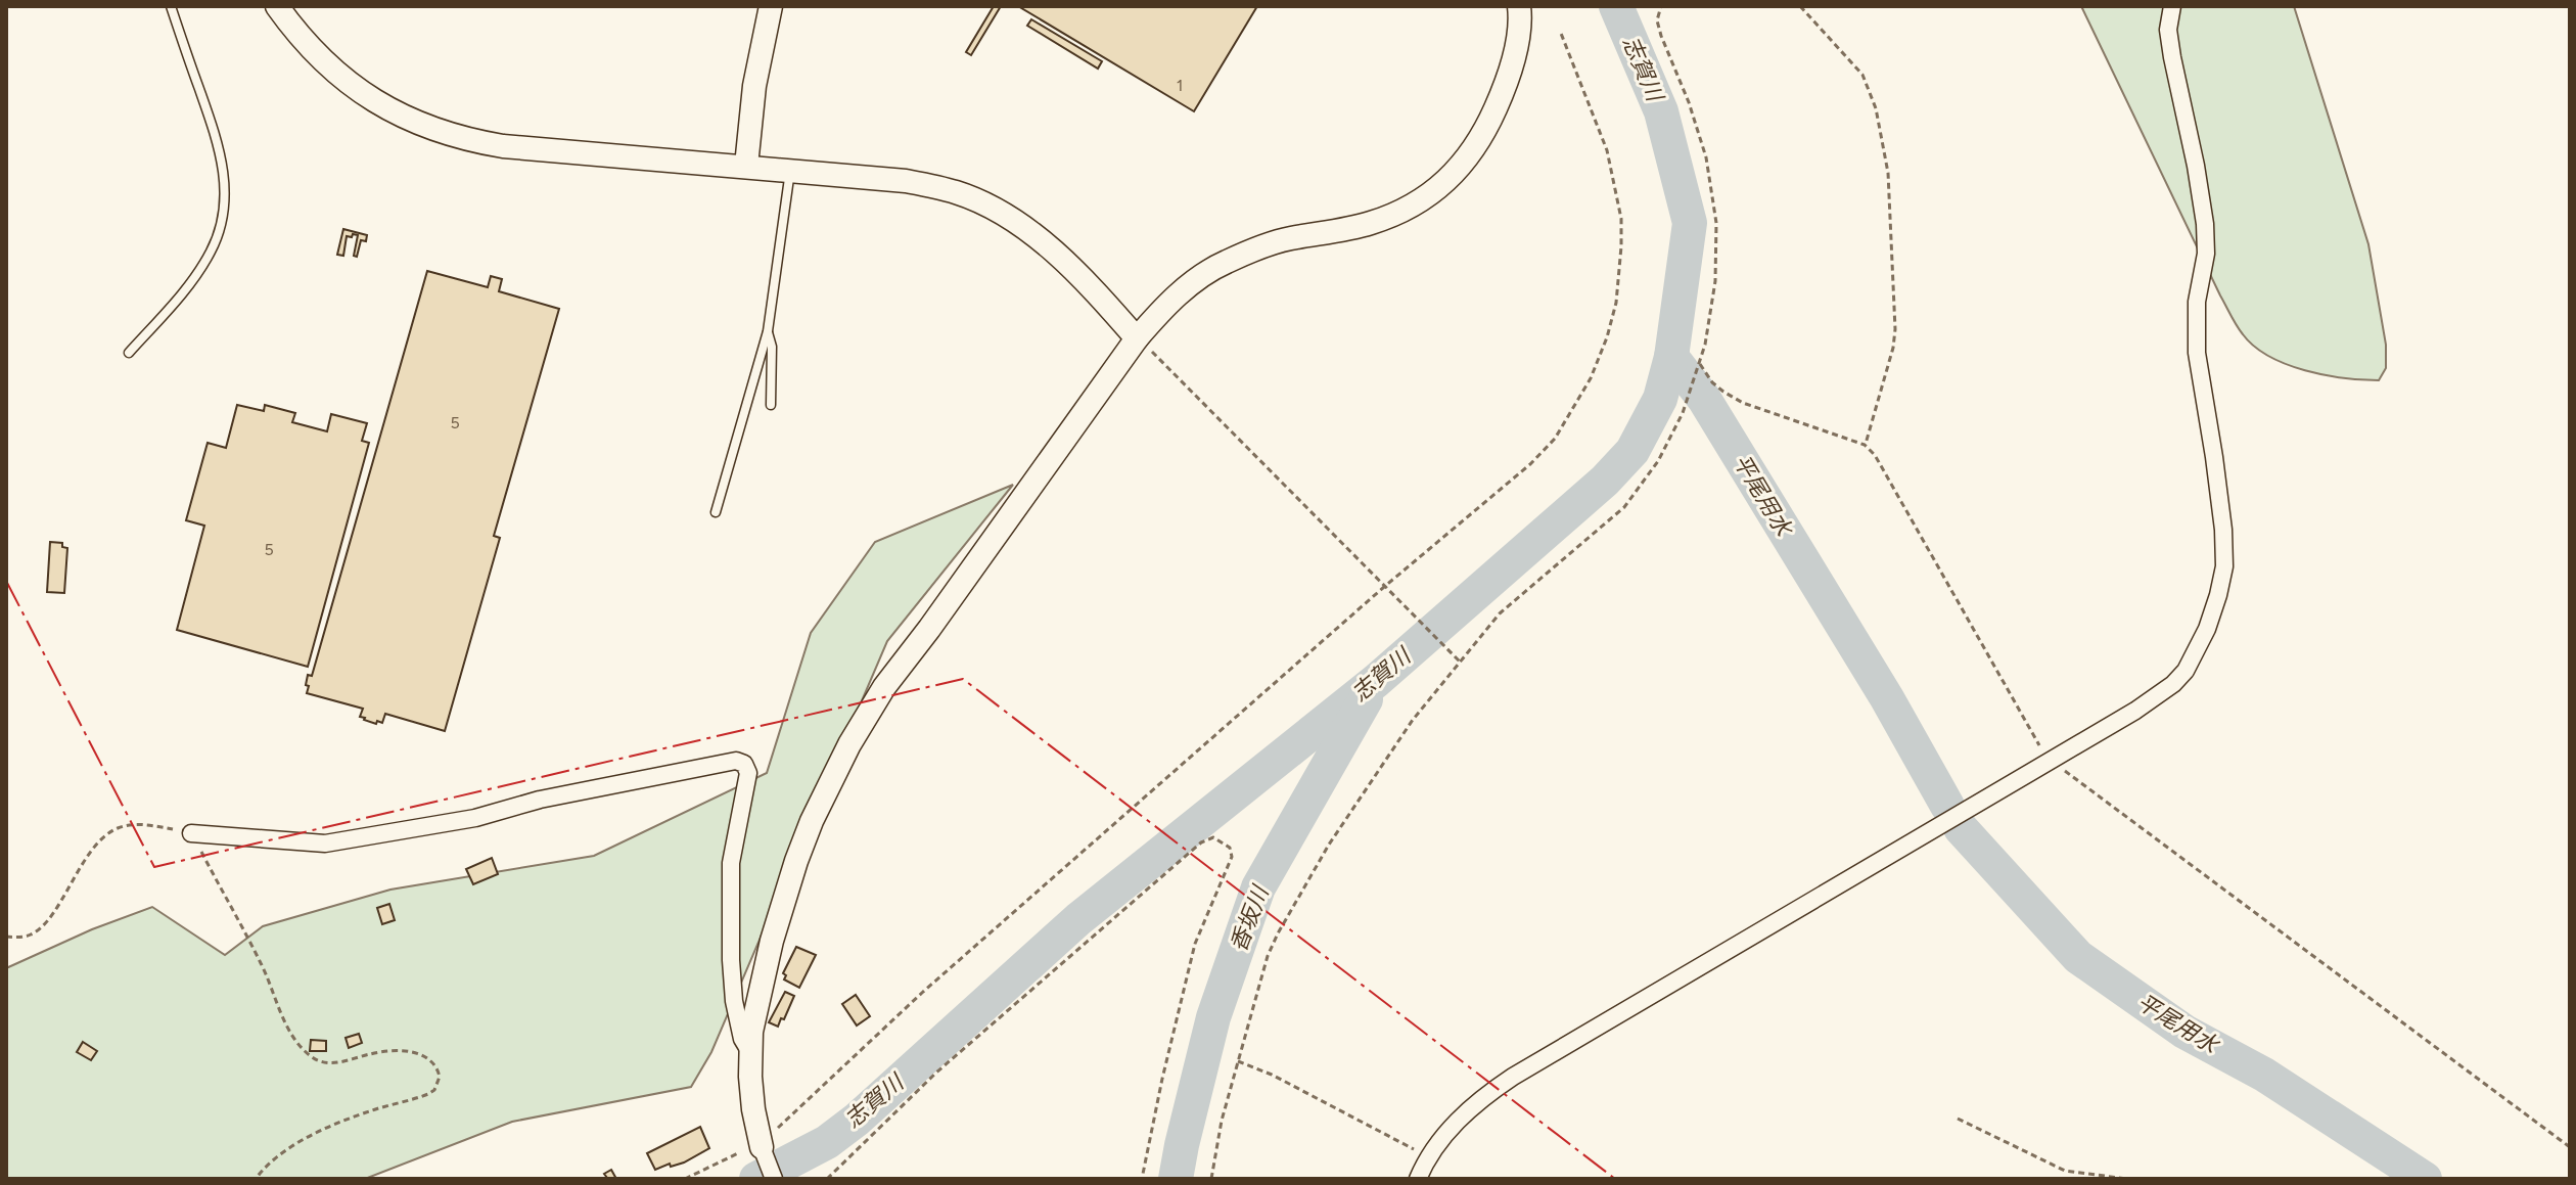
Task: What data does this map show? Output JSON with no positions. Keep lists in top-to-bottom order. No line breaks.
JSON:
{"water":["志賀川","平尾用水","香坂川"],"house_numbers":["1","5","5"]}
